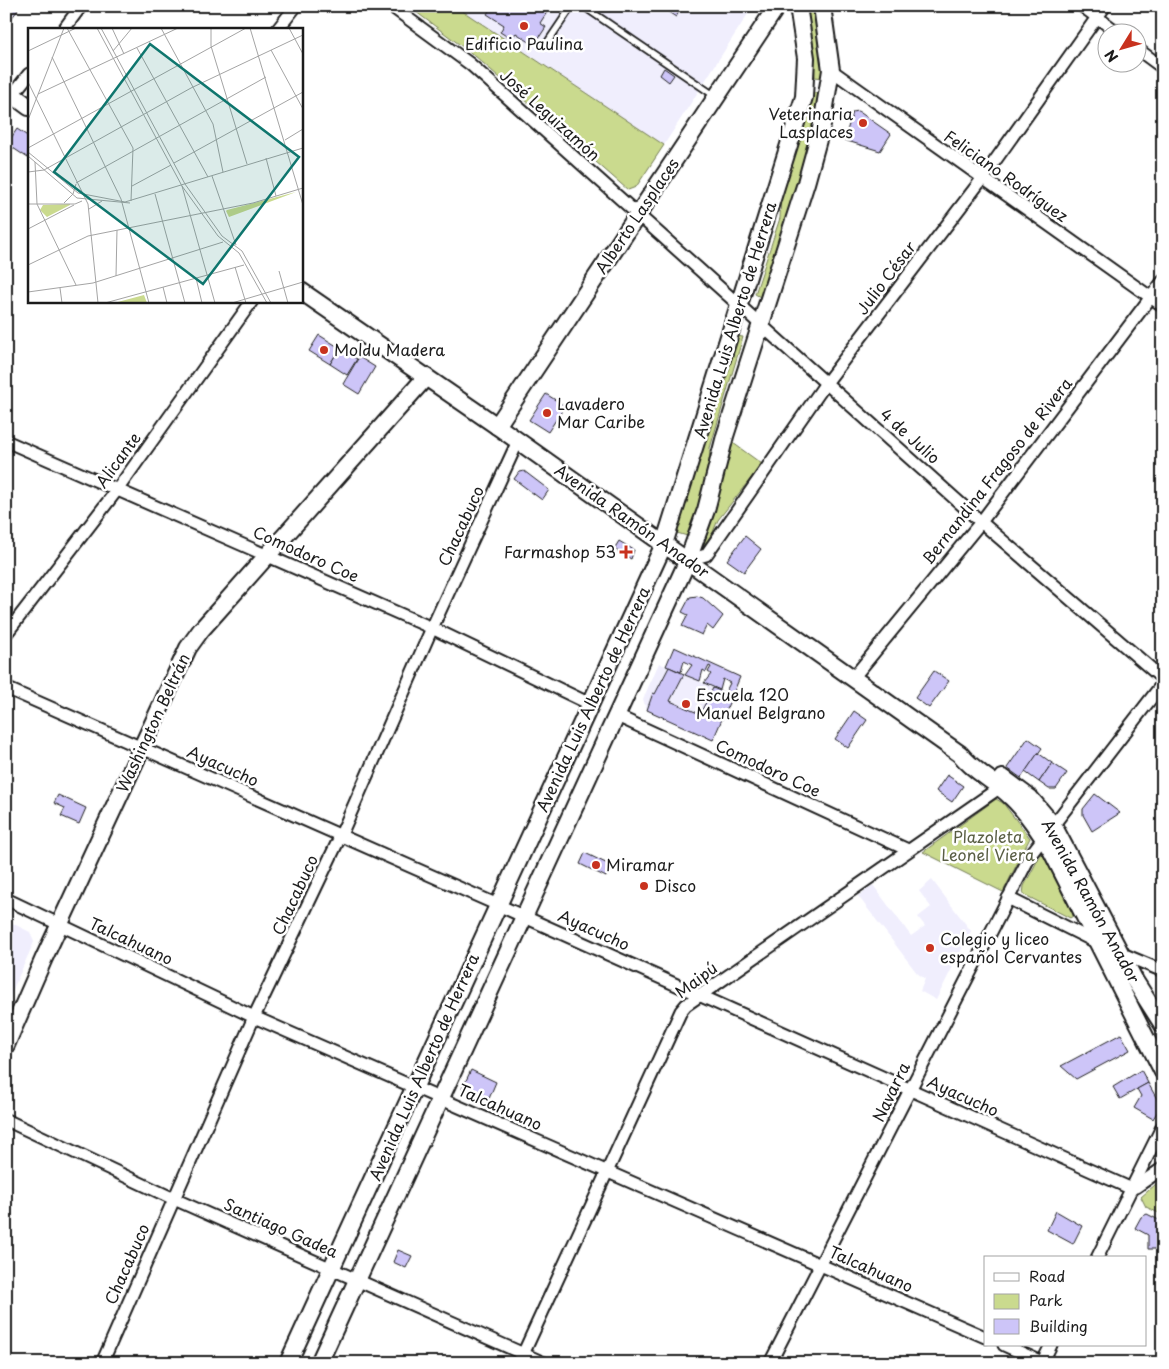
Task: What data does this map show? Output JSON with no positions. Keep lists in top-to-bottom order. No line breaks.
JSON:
{"streets":{"main road":["Alberto Lasplaces","Avenida Luis Alberto de Herrera","Avenida Ramón Anador","Washington Beltrán"],"street":["José Leguizamón","Feliciano Rodríguez","Julio César","4 de Julio","Alicante","Bernandina Fragoso de Rivera","Chacabuco","Comodoro Coe","Ayacucho","Talcahuano","Maipú","Navarra","Santiago Gadea"]},"crossings":[["José Leguizamón","Alberto Lasplaces"],["José Leguizamón","4 de Julio"],["Feliciano Rodríguez","Julio César"],["Feliciano Rodríguez","Avenida Luis Alberto de Herrera"],["Feliciano Rodríguez","Bernandina Fragoso de Rivera"],["Alberto Lasplaces","4 de Julio"],["Alberto Lasplaces","Avenida Ramón Anador"],["Julio César","Avenida Luis Alberto de Herrera"],["Julio César","4 de Julio"],["Julio César","Avenida Ramón Anador"],["Avenida Luis Alberto de Herrera","4 de Julio"],["Avenida Luis Alberto de Herrera","Avenida Ramón Anador"],["Avenida Luis Alberto de Herrera","Comodoro Coe"],["Avenida Luis Alberto de Herrera","Ayacucho"],["Avenida Luis Alberto de Herrera","Talcahuano"],["Avenida Luis Alberto de Herrera","Santiago Gadea"],["4 de Julio","Bernandina Fragoso de Rivera"],["Alicante","Comodoro Coe"],["Bernandina Fragoso de Rivera","Avenida Ramón Anador"],["Avenida Ramón Anador","Chacabuco"],["Avenida Ramón Anador","Washington Beltrán"],["Avenida Ramón Anador","Maipú"],["Avenida Ramón Anador","Navarra"],["Chacabuco","Comodoro Coe"],["Chacabuco","Ayacucho"],["Chacabuco","Talcahuano"],["Chacabuco","Santiago Gadea"],["Comodoro Coe","Washington Beltrán"],["Comodoro Coe","Maipú"],["Washington Beltrán","Ayacucho"],["Washington Beltrán","Talcahuano"],["Ayacucho","Maipú"],["Ayacucho","Navarra"],["Talcahuano","Maipú"],["Talcahuano","Navarra"],["Maipú","Santiago Gadea"]],"parks":["Plazoleta Leonel Viera"],"places":{"other":["Edificio Paulina","Veterinaria Lasplaces","Moldu Madera","Lavadero Mar Caribe","Escuela 120 Manuel Belgrano","Miramar","Disco","Colegio y liceo español Cervantes"],"health":["Farmashop 53"]},"legend":["Road","Park","Building"],"north":"bottom left"}
